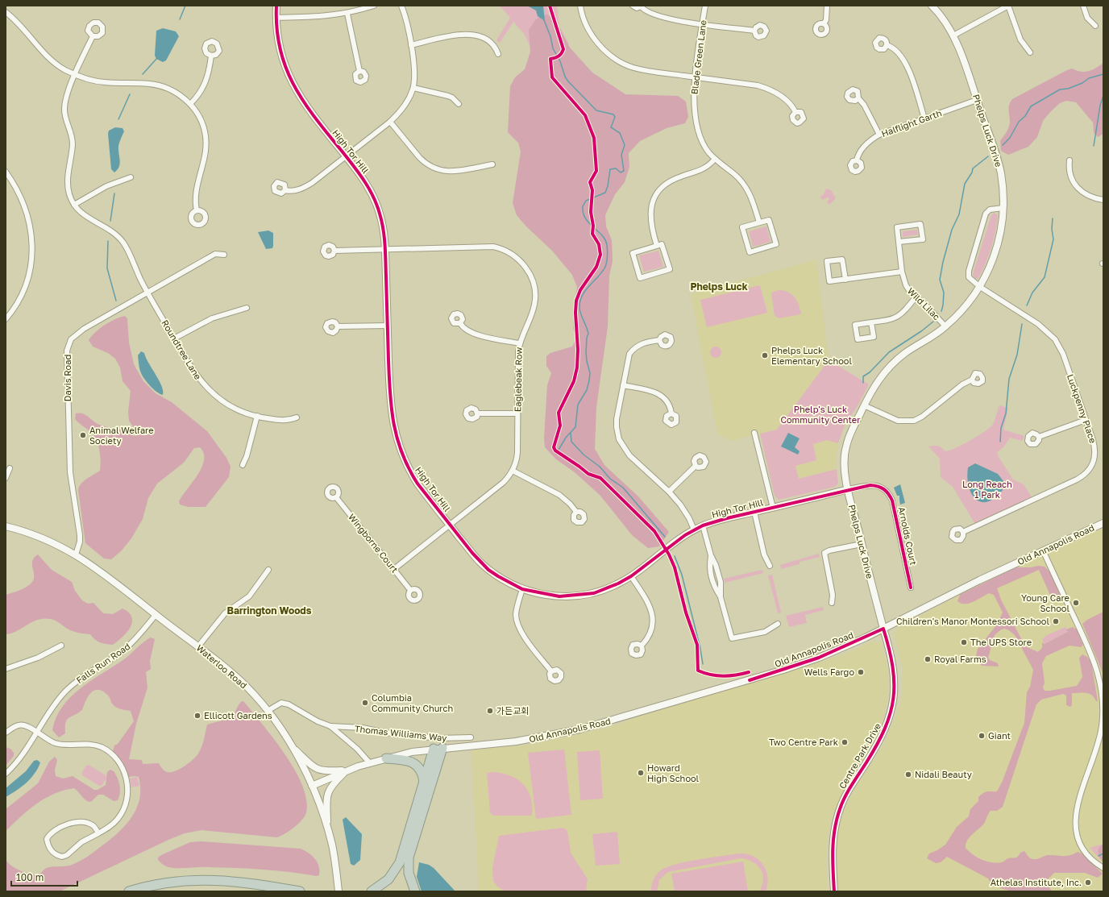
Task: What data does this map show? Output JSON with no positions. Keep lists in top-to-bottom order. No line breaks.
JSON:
{"streets":{"street":["Blade Green Lane","Halflight Garth","Phelps Luck Drive","High Tor Hill","Wild Lilac","Roundtree Lane","Davis Road","Eaglebeak Row","Luckpenny Place","Arnolds Court","Wingborne Court","Old Annapolis Road","Falls Run Road","Waterloo Road","Thomas Williams Way","Centre Park Drive"]},"crossings":[["Halflight Garth","Phelps Luck Drive"],["Phelps Luck Drive","High Tor Hill"],["Phelps Luck Drive","Wild Lilac"],["Phelps Luck Drive","Luckpenny Place"],["Phelps Luck Drive","Arnolds Court"],["Phelps Luck Drive","Old Annapolis Road"],["Phelps Luck Drive","Centre Park Drive"],["High Tor Hill","Eaglebeak Row"],["High Tor Hill","Arnolds Court"],["Roundtree Lane","Davis Road"],["Davis Road","Waterloo Road"],["Eaglebeak Row","Wingborne Court"],["Old Annapolis Road","Waterloo Road"],["Old Annapolis Road","Centre Park Drive"],["Falls Run Road","Waterloo Road"]],"districts":["Phelps Luck","Barrington Woods"],"parks":["Phelp's Luck Community Center","Long Reach 1 Park"],"places":["Phelps Luck Elementary School","Animal Welfare Society","Young Care School","Children's Manor Montessori School","The UPS Store","Royal Farms","Wells Fargo","Columbia Community Church","가든교회","Ellicott Gardens","Giant","Two Centre Park","Howard High School","Nidali Beauty","Athelas Institute, Inc."],"scale_bar":"100 m"}
